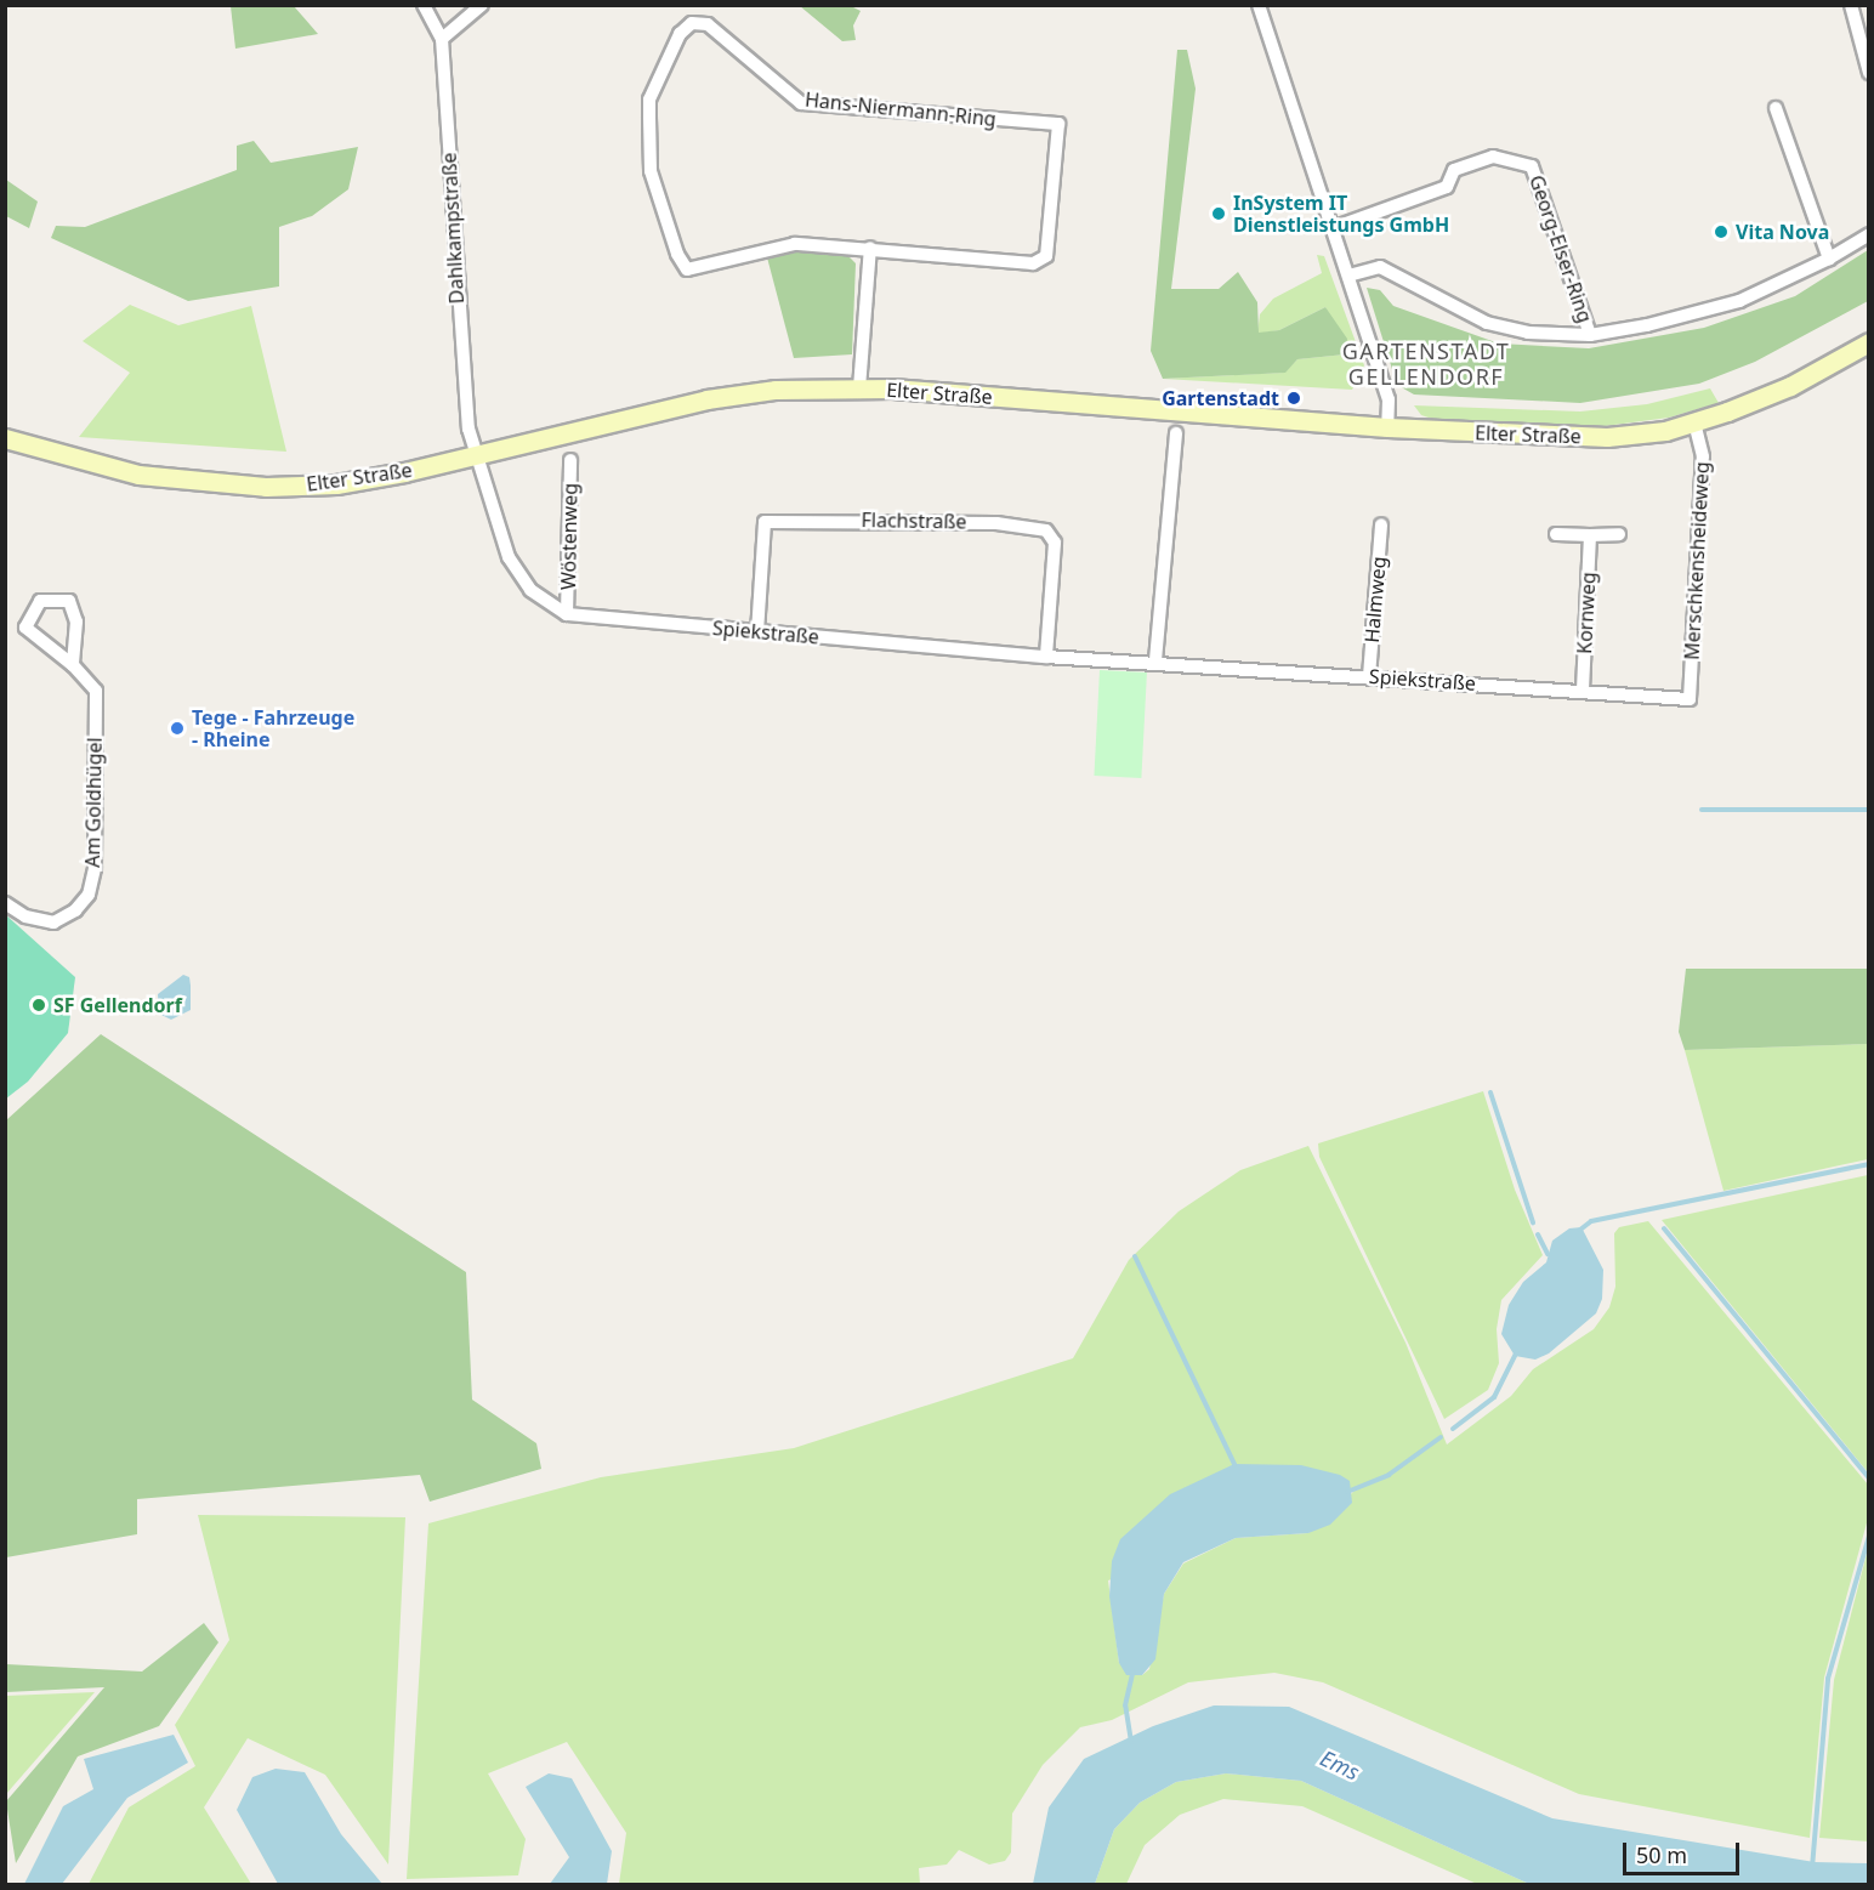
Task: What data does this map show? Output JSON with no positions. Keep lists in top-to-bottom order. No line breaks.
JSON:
{"streets":{"main road":["Elter Straße"],"street":["Hans-Niermann-Ring","Dahlkampstraße","Georg-Elser-Ring","Flachstraße","Wöstenweg","Merschkensheideweg","Halmweg","Kornweg","Spiekstraße","Am Goldhügel"]},"crossings":[["Dahlkampstraße","Elter Straße"],["Dahlkampstraße","Spiekstraße"],["Elter Straße","Merschkensheideweg"],["Elter Straße","Spiekstraße"],["Flachstraße","Spiekstraße"],["Wöstenweg","Spiekstraße"],["Merschkensheideweg","Spiekstraße"],["Halmweg","Spiekstraße"],["Kornweg","Spiekstraße"]],"districts":["GARTENSTADT GELLENDORF"],"water":["Ems"],"places":["InSystem IT Dienstleistungs GmbH","Vita Nova","Gartenstadt","Tege - Fahrzeuge - Rheine","SF Gellendorf"],"scale_bar":"50 m"}
